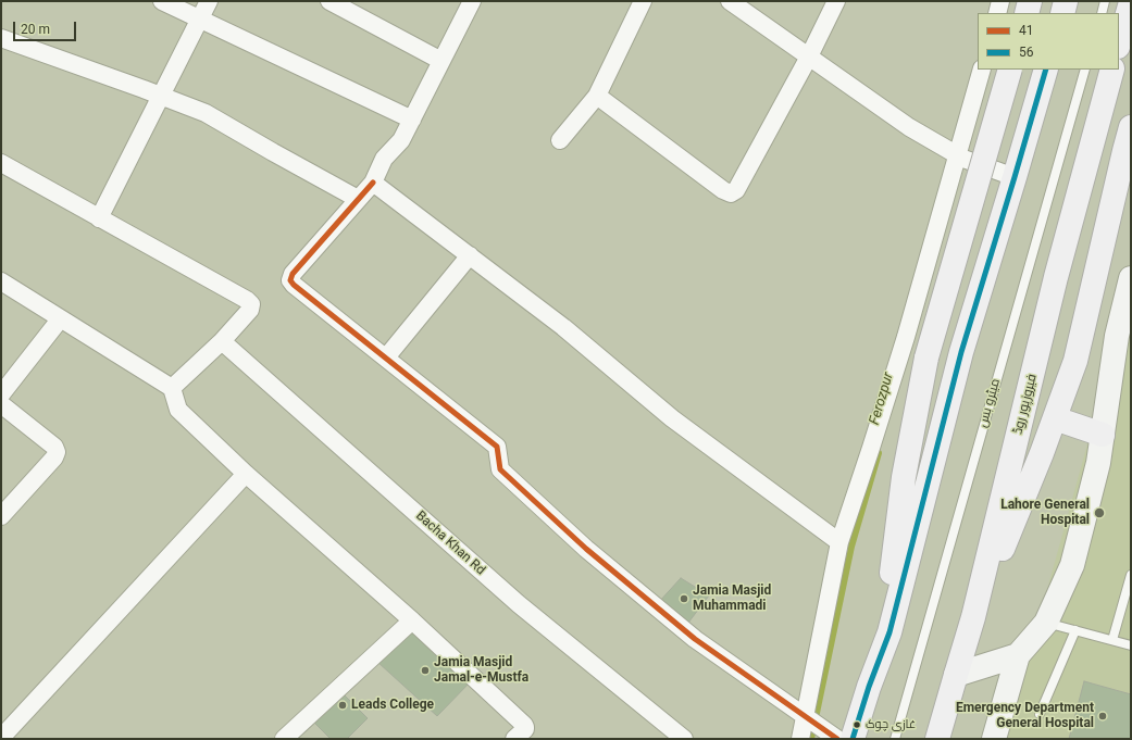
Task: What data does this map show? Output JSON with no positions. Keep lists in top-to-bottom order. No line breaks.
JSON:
{"streets":{"main road":["فیروزپور روڈ"],"street":["Bacha Khan Rd"],"lane":["میٹرو بس"]},"water":["Ferozpur"],"places":["Lahore General Hospital","Jamia Masjid Muhammadi","Jamia Masjid Jamal-e-Mustfa","Leads College","Emergency Department General Hospital","غازی چوک"],"lines":["transit line 56","transit line 41"],"legend":["41","56"],"scale_bar":"20 m"}
